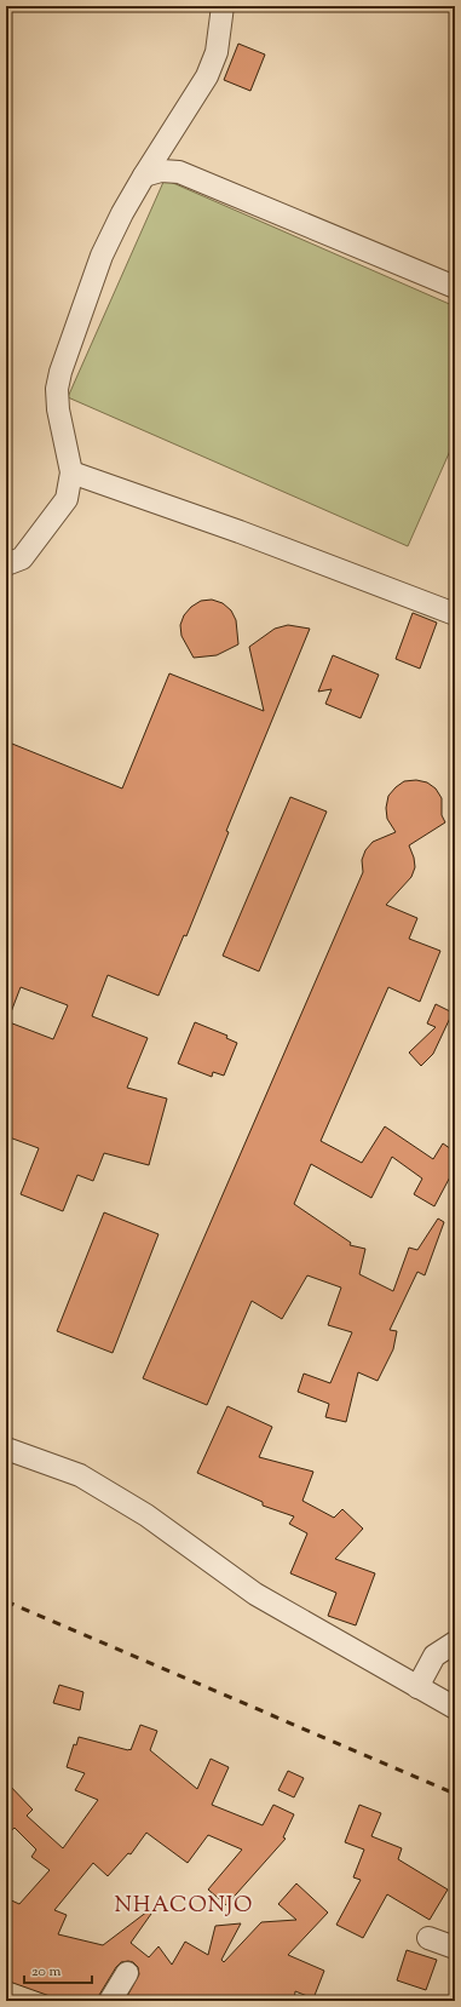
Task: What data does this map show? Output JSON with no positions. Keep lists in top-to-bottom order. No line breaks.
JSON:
{"districts":["NHACONJO"],"scale_bar":"20 m"}
